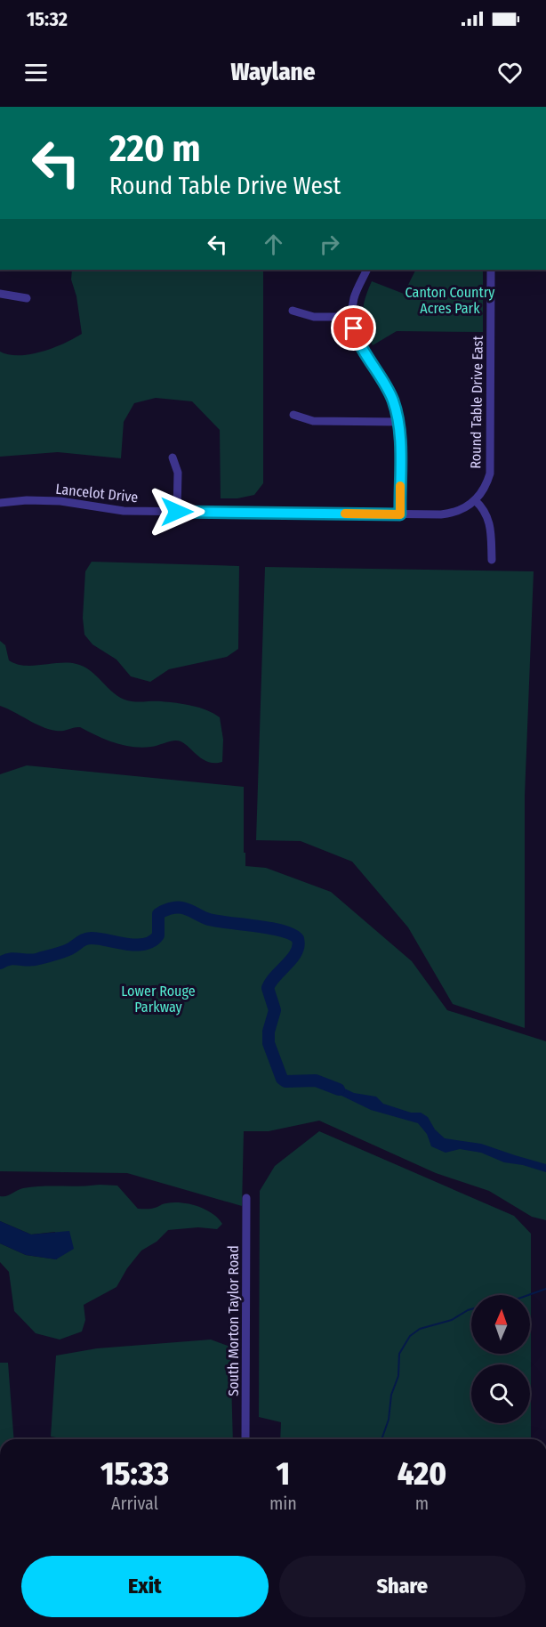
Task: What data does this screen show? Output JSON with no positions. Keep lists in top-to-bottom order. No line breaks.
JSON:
{"streets":{"street":["Round Table Drive East","Lancelot Drive","South Morton Taylor Road"]},"crossings":[["Round Table Drive East","Lancelot Drive"]],"parks":["Canton Country Acres Park","Lower Rouge Parkway"],"north":"top","page":{"status":"15:32","header":"Waylane","turn":["220 m","Round Table Drive West"],"eta":["15:33","Arrival","1","min","420","m"],"buttons":["Exit","Share"]}}
